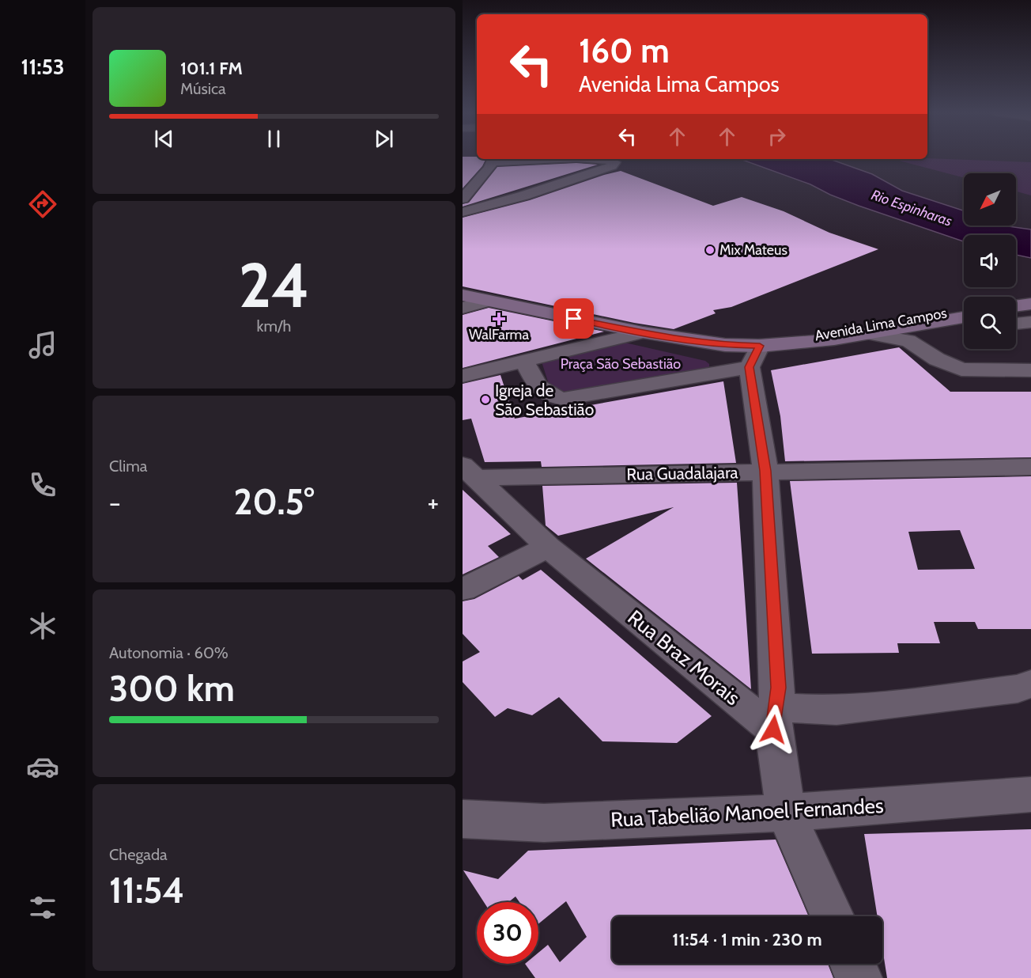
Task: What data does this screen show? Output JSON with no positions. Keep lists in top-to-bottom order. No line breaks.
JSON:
{"streets":{"main road":["Avenida Lima Campos"],"street":["Rua Guadalajara","Rua Braz Morais","Rua Tabelião Manoel Fernandes"]},"crossings":[["Rua Guadalajara","Rua Braz Morais"]],"water":["Rio Espinharas"],"parks":["Praça São Sebastião"],"places":{"other":["Mix Mateus","Igreja de São Sebastião"],"health":["WalFarma"]},"north":"bottom left","page":{"tabs":"11:53","turn":["160 m","Avenida Lima Campos"],"song":["101.1 FM","Música"],"tile":[["24","km/h"],"Clima",["Autonomia · 60%","300 km"],["Chegada","11:54"]],"heat":["−","20.5°","+"],"limit":"30","trip":"11:54 · 1 min · 230 m"}}
